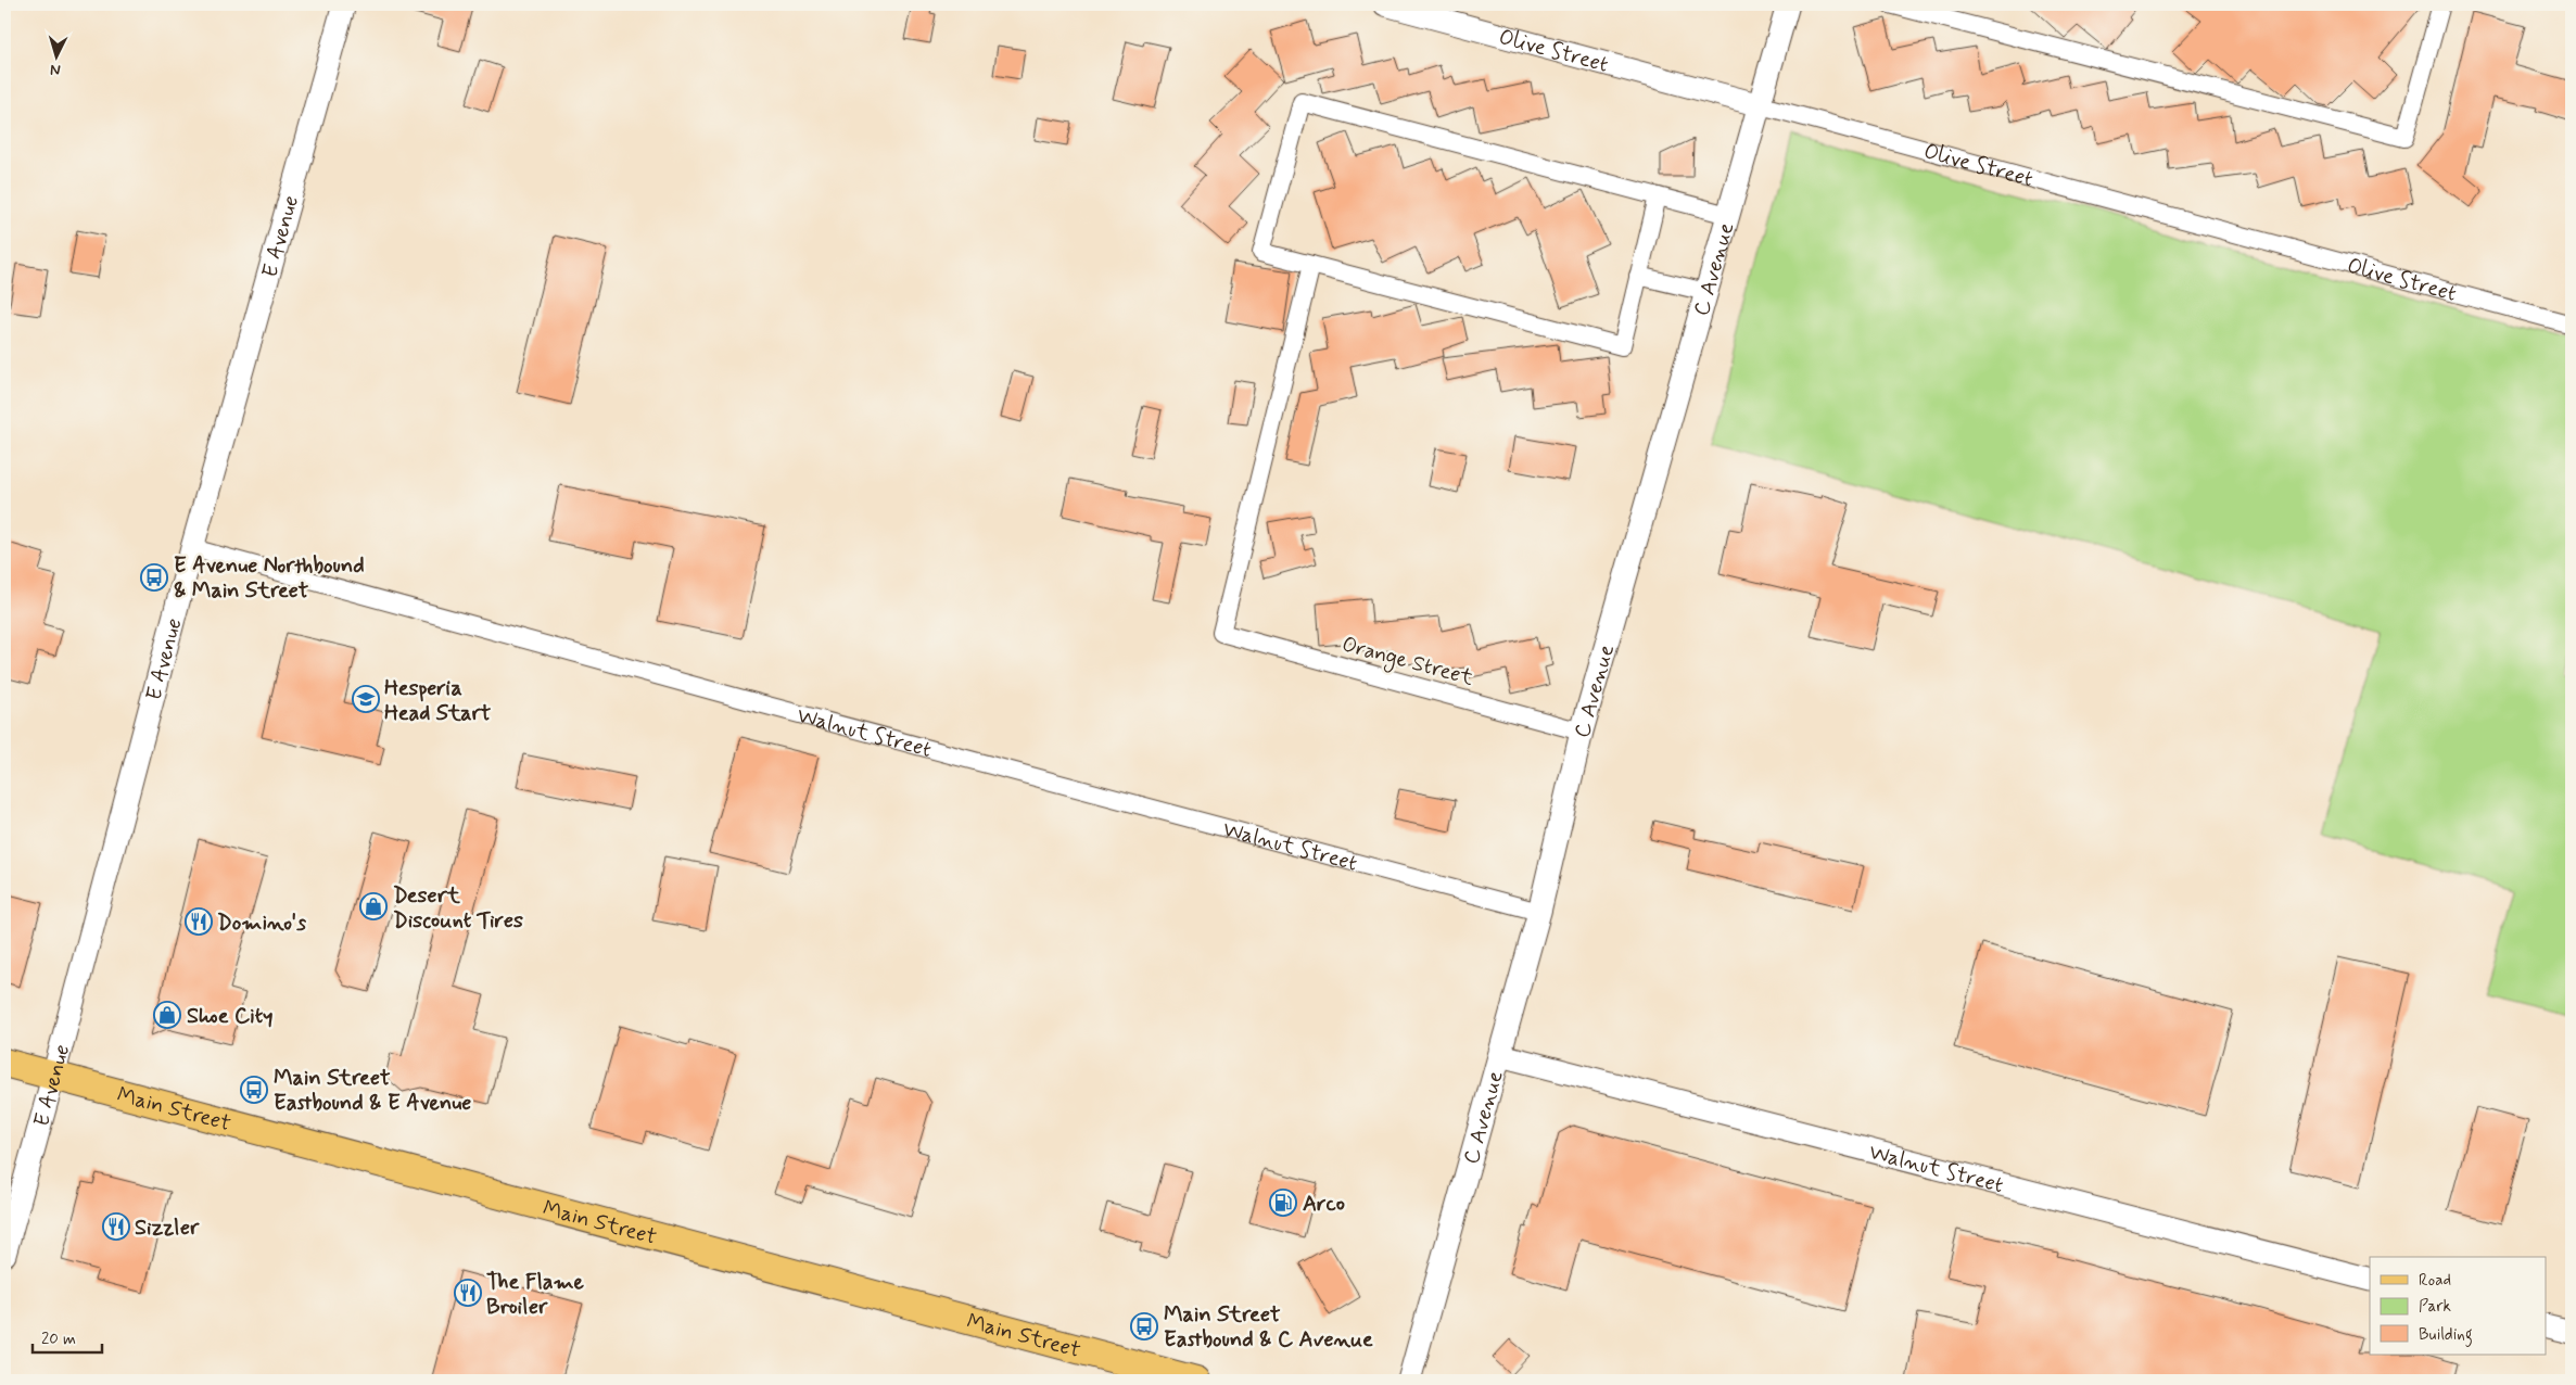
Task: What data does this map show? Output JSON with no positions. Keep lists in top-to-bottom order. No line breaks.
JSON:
{"streets":{"main road":["Main Street"],"street":["Olive Street","E Avenue","C Avenue","Orange Street","Walnut Street"]},"crossings":[["Olive Street","C Avenue"],["E Avenue","Walnut Street"],["E Avenue","Main Street"],["C Avenue","Orange Street"],["C Avenue","Walnut Street"]],"places":{"bus stop":["E Avenue Northbound & Main Street","Main Street Eastbound & E Avenue","Main Street Eastbound & C Avenue"],"school or university":["Hesperia Head Start"],"shop":["Desert Discount Tires","Shoe City"],"restaurant":["Domino's","Sizzler","The Flame Broiler"],"fuel station":["Arco"]},"legend":["Road","Park","Building"],"scale_bar":"20 m","north":"bottom"}
